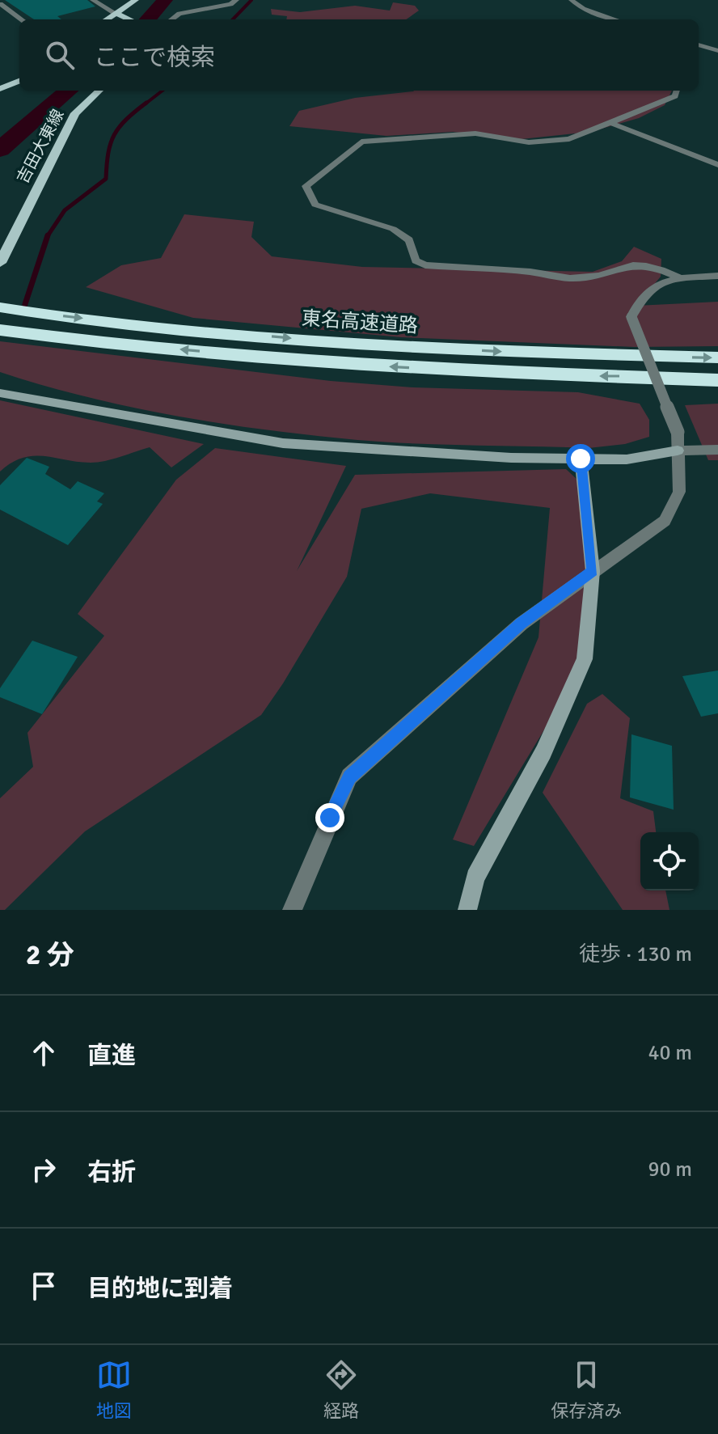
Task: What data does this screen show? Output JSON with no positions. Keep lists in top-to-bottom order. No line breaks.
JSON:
{"streets":{"highway":["東名高速道路"],"main road":["吉田大東線"]},"page":{"search":"ここで検索","heading":["2 分","徒歩 · 130 m"],"list":[["直進","40 m"],["右折","90 m"],"目的地に到着"],"nav":["地図","経路","保存済み"]}}
